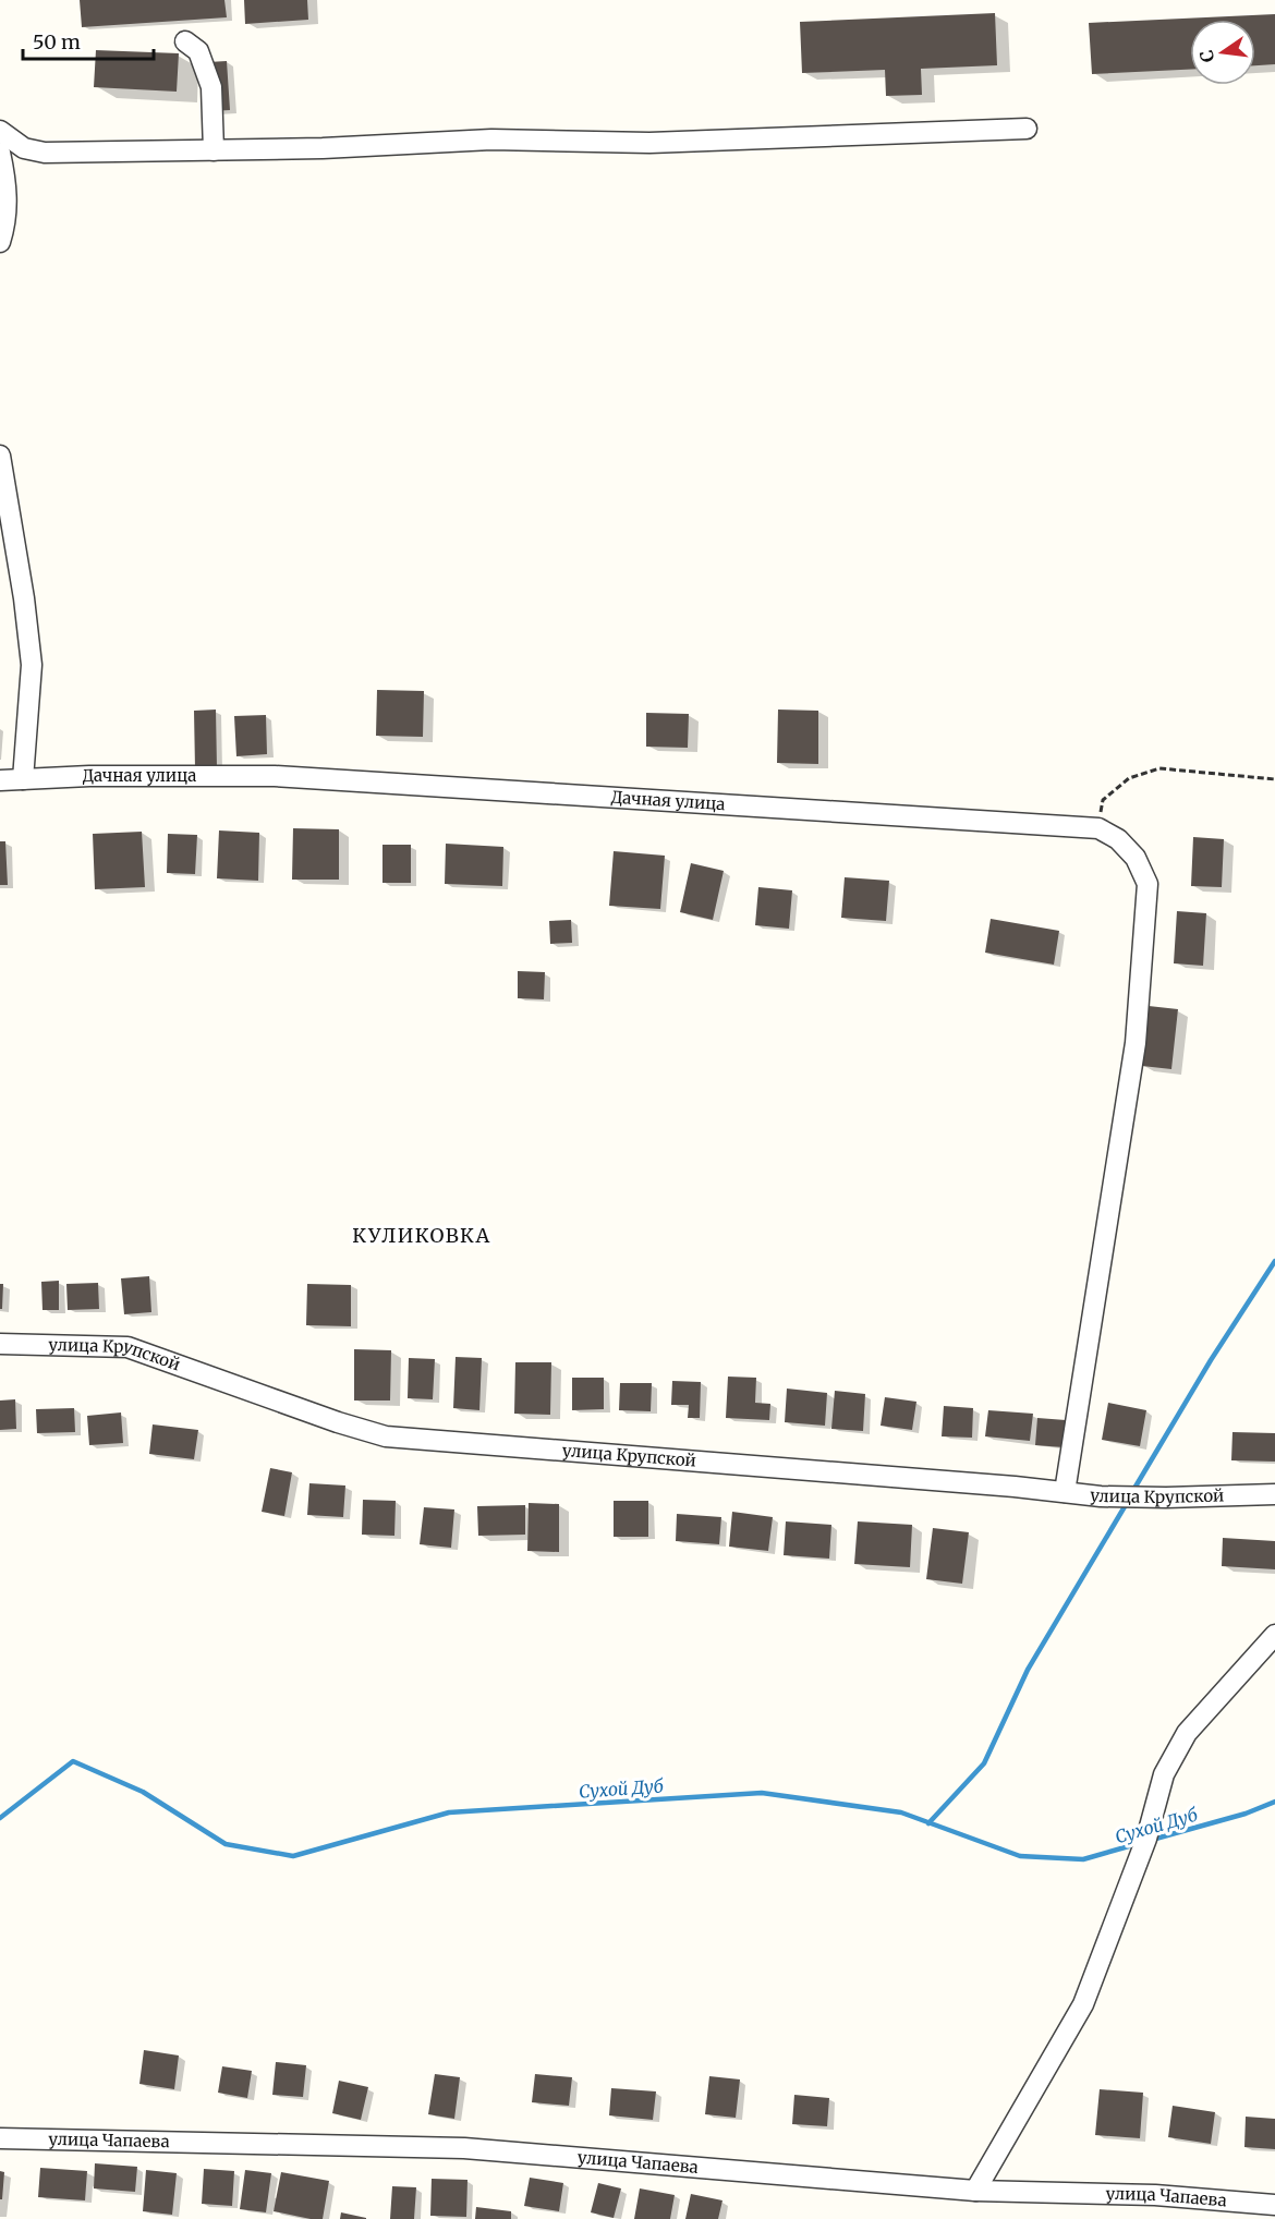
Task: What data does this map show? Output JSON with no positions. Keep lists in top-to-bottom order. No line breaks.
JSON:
{"streets":{"street":["Дачная улица","улица Крупской","улица Чапаева"]},"districts":["КУЛИКОВКА"],"water":["Сухой Дуб"],"scale_bar":"50 m","north":"left"}
